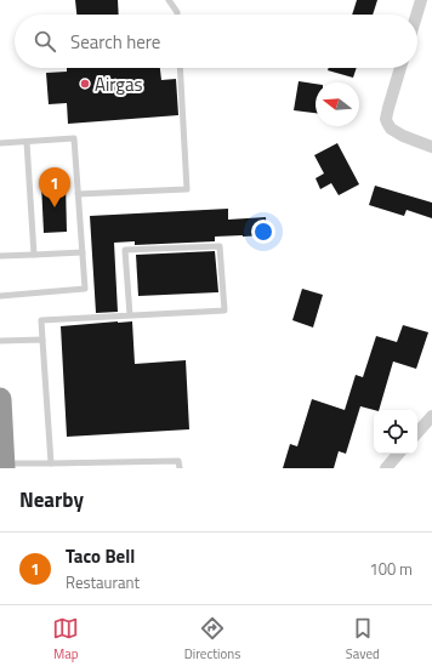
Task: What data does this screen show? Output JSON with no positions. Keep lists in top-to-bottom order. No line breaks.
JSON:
{"places":["Airgas"],"north":"left","page":{"search":"Search here","pins":"1","heading":"Nearby","list":[{"mark":"1","name":"Taco Bell","note":"Restaurant","value":"100 m"}],"nav":["Map","Directions","Saved"]}}
